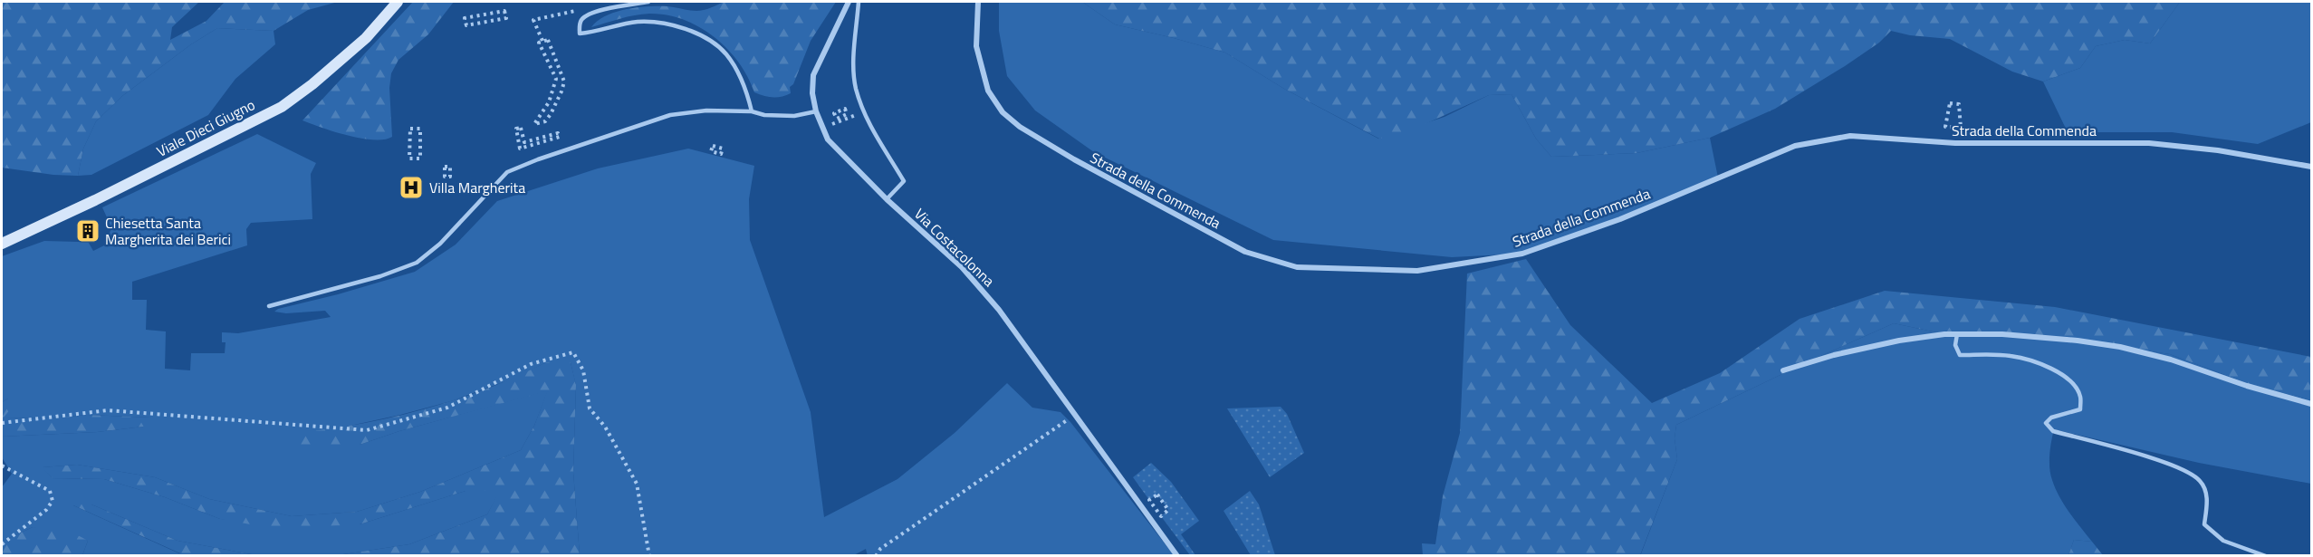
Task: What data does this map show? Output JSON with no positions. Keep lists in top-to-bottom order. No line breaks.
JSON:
{"streets":{"main road":["Viale Dieci Giugno"],"street":["Strada della Commenda","Via Costacolonna"]},"places":{"hospital":["Villa Margherita"],"building":["Chiesetta Santa Margherita dei Berici"]}}
